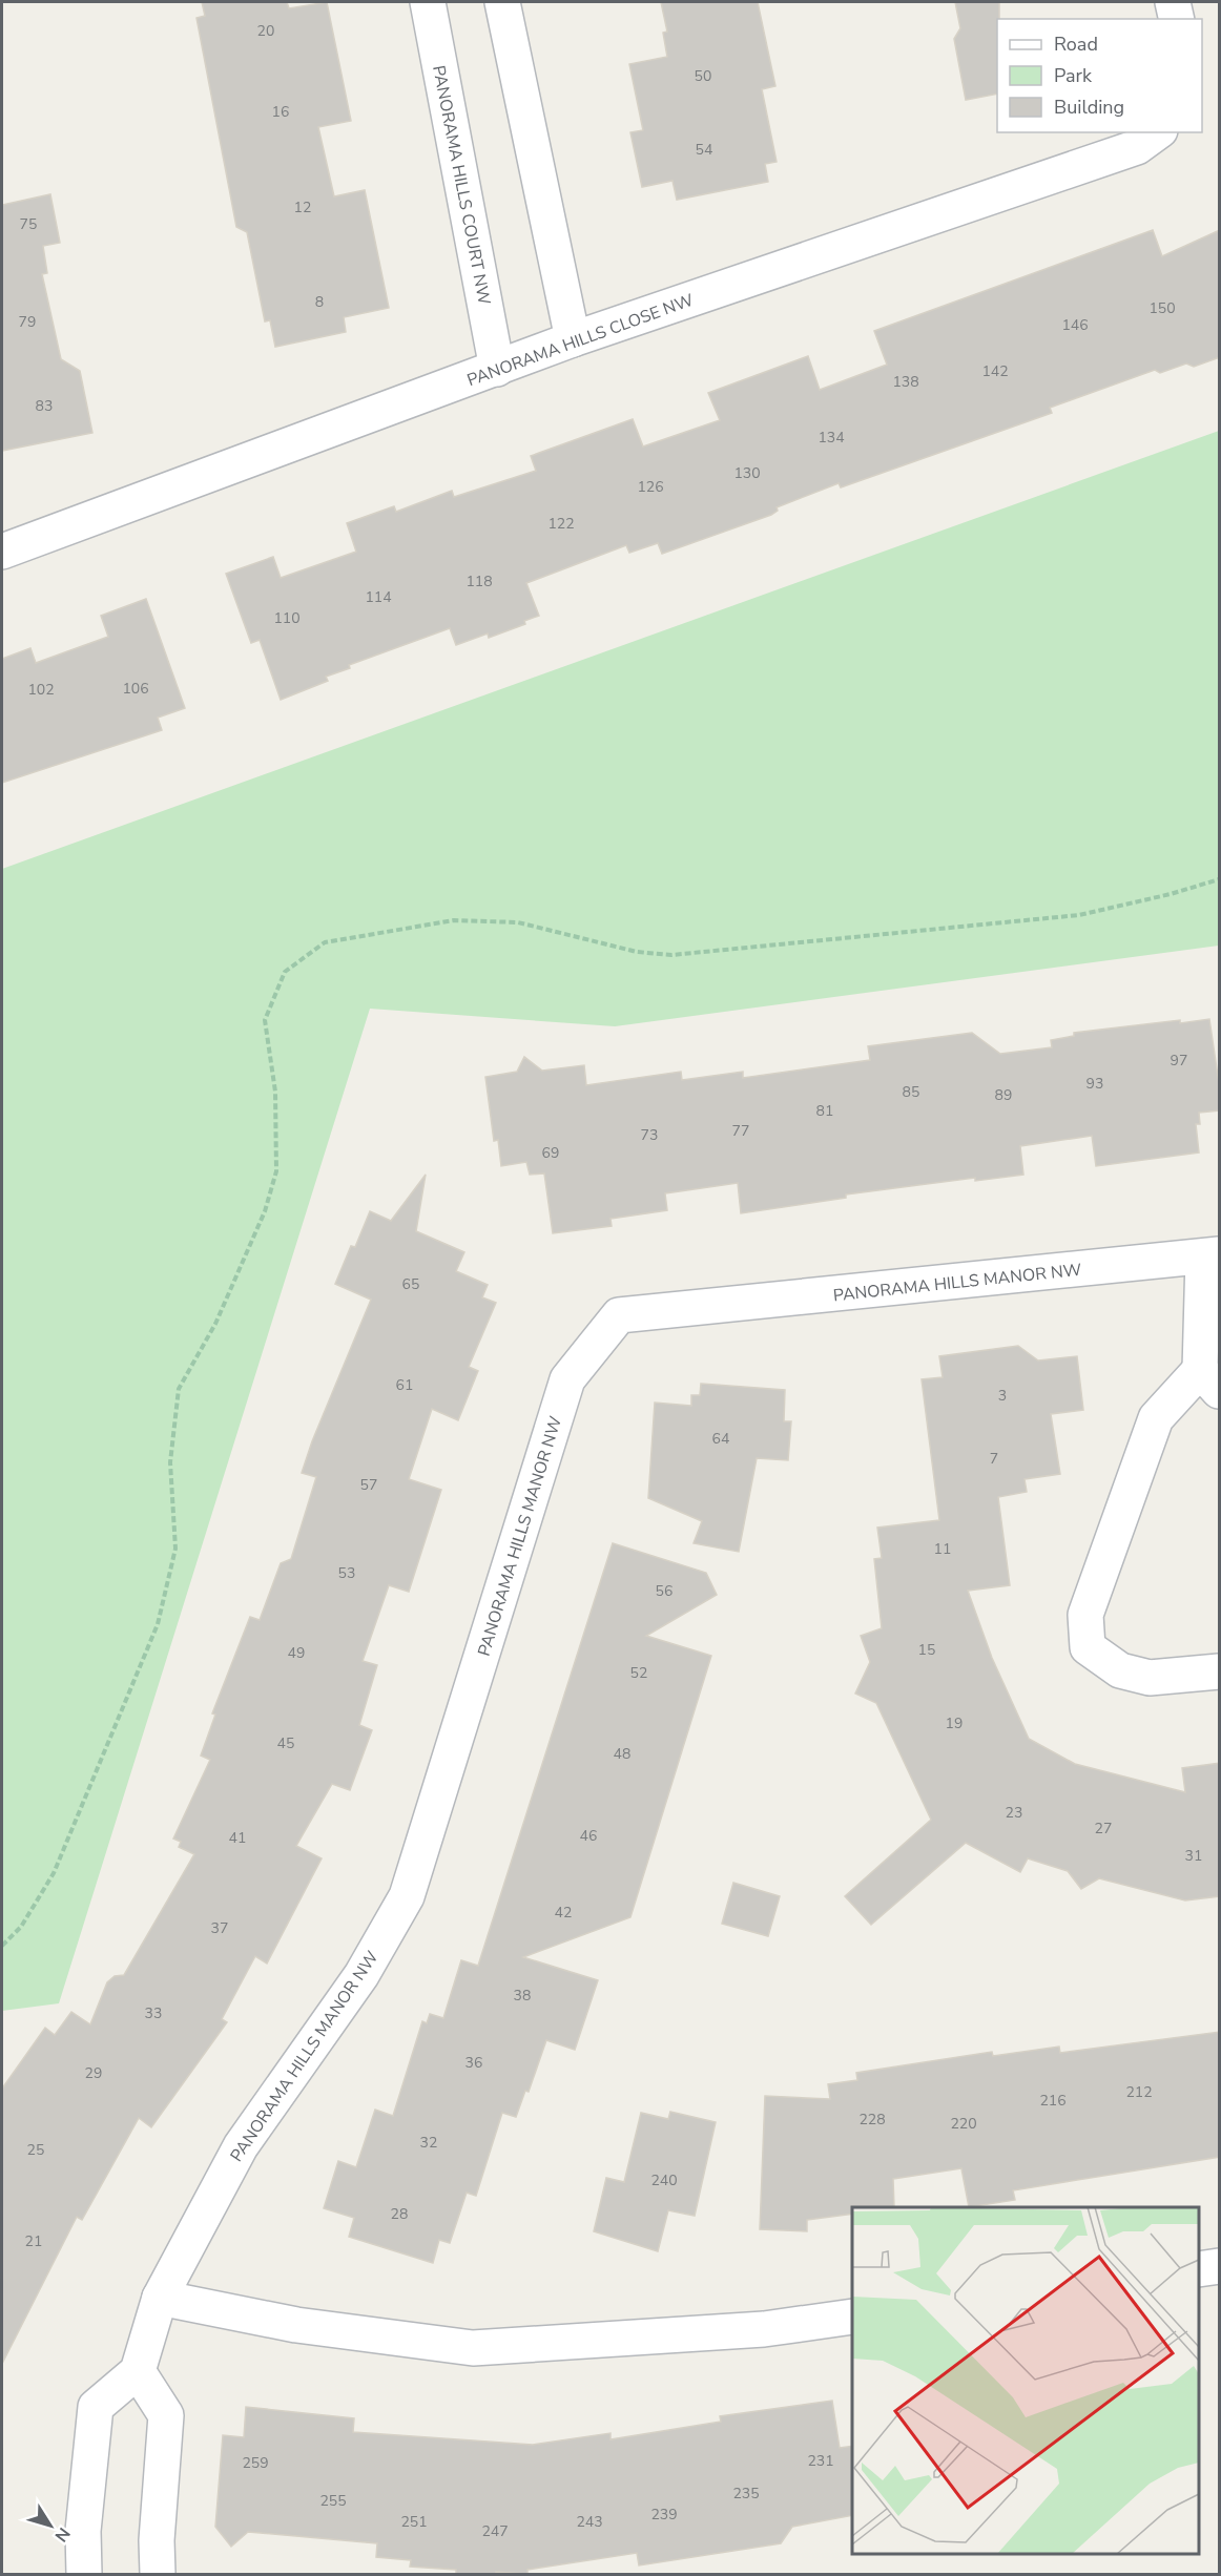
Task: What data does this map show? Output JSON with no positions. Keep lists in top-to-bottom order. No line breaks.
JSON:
{"streets":{"street":["PANORAMA HILLS COURT NW","PANORAMA HILLS CLOSE NW","PANORAMA HILLS MANOR NW"]},"crossings":[["PANORAMA HILLS COURT NW","PANORAMA HILLS CLOSE NW"]],"house_numbers":["20","50","16","54","12","75","8","150","79","146","142","138","83","134","130","126","122","118","114","110","106","102","97","93","85","89","81","77","73","69","65","61","3","64","7","57","11","53","56","15","49","52","19","45","48","23","27","46","41","31","42","37","38","33","36","29","212","216","228","220","32","25","240","28","21","231","259","235","255","239","251","243","247"],"legend":["Road","Park","Building"],"north":"bottom right"}
